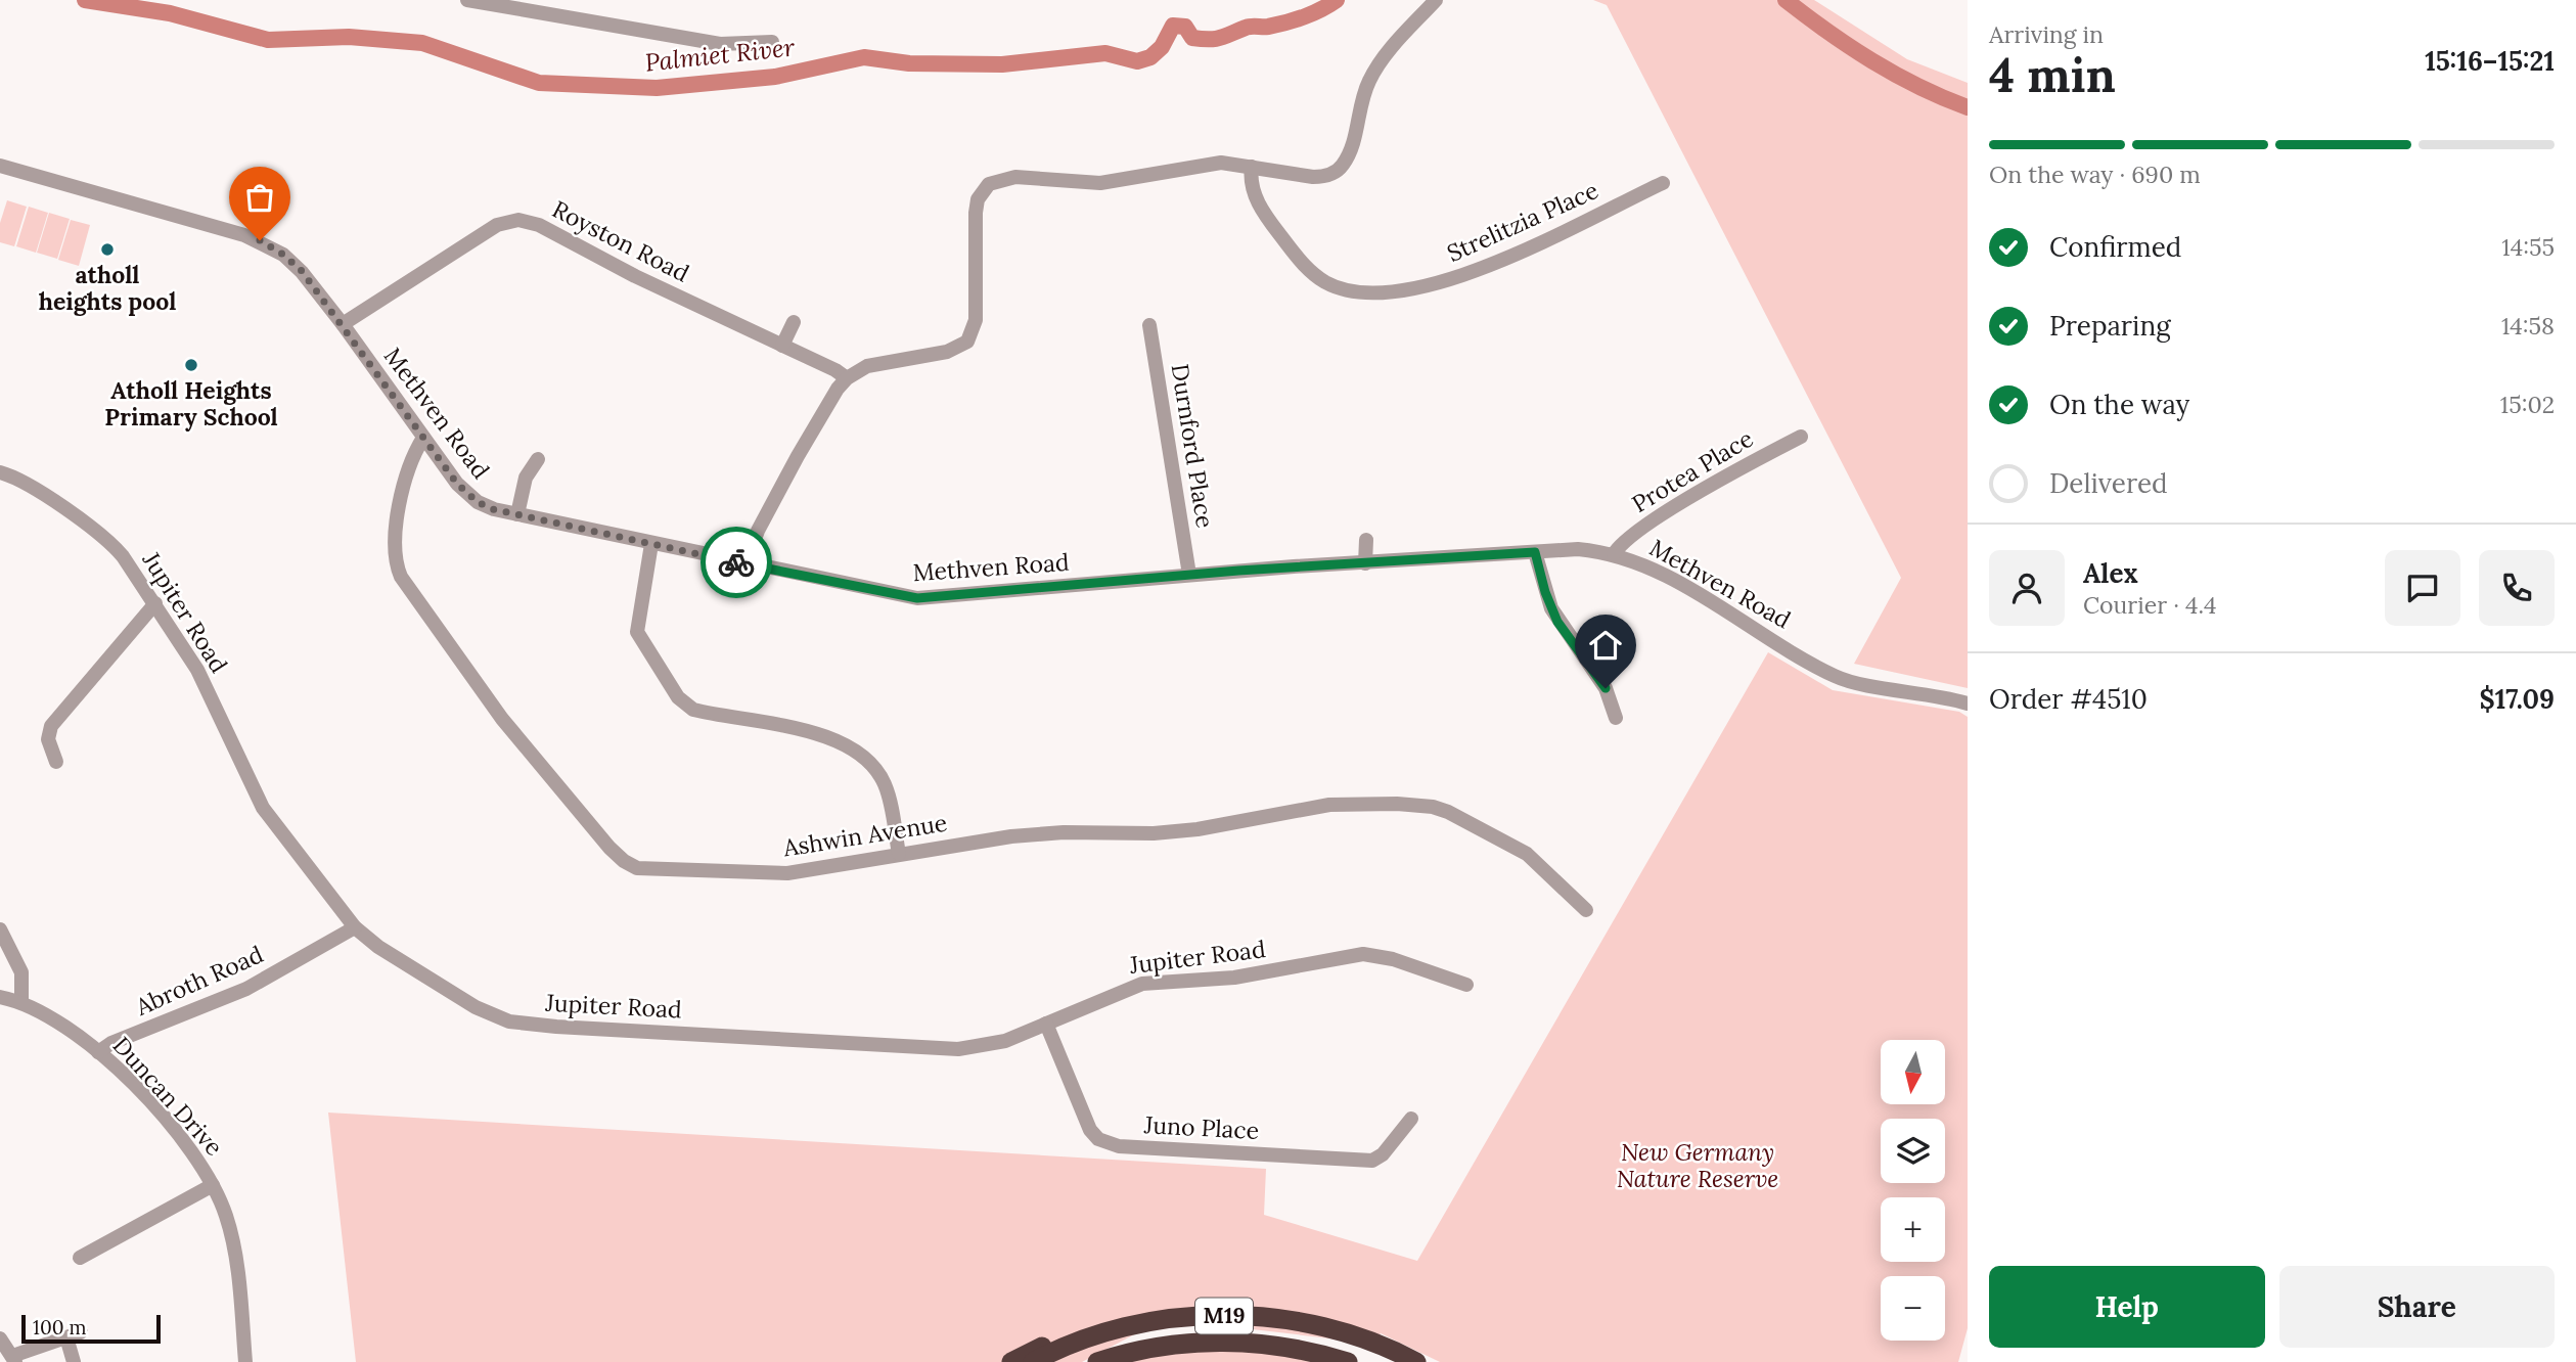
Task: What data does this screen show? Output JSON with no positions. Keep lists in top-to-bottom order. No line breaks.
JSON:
{"streets":{"highway":["M19"],"street":["Strelitzia Place","Royston Road","Methven Road","Durnford Place","Protea Place","Jupiter Road","Ashwin Avenue","Abroth Road","Duncan Drive","Juno Place"]},"crossings":[["Royston Road","Methven Road"],["Methven Road","Durnford Place"],["Methven Road","Protea Place"],["Methven Road","Ashwin Avenue"],["Jupiter Road","Abroth Road"],["Jupiter Road","Juno Place"],["Abroth Road","Duncan Drive"]],"water":["Palmiet River"],"parks":["New Germany Nature Reserve"],"places":["atholl heights pool","Atholl Heights Primary School"],"scale_bar":"100 m","north":"bottom","page":{"heading":["4 min","Arriving in","15:16–15:21"],"panel":["Alex","Courier · 4.4","Order #4510","$17.09"],"bar":"On the way · 690 m","list":[["Confirmed","14:55"],["Preparing","14:58"],["On the way","15:02"],"Delivered"],"map_buttons":["+","−"],"buttons":["Help","Share"],"scale":"100 m"}}
